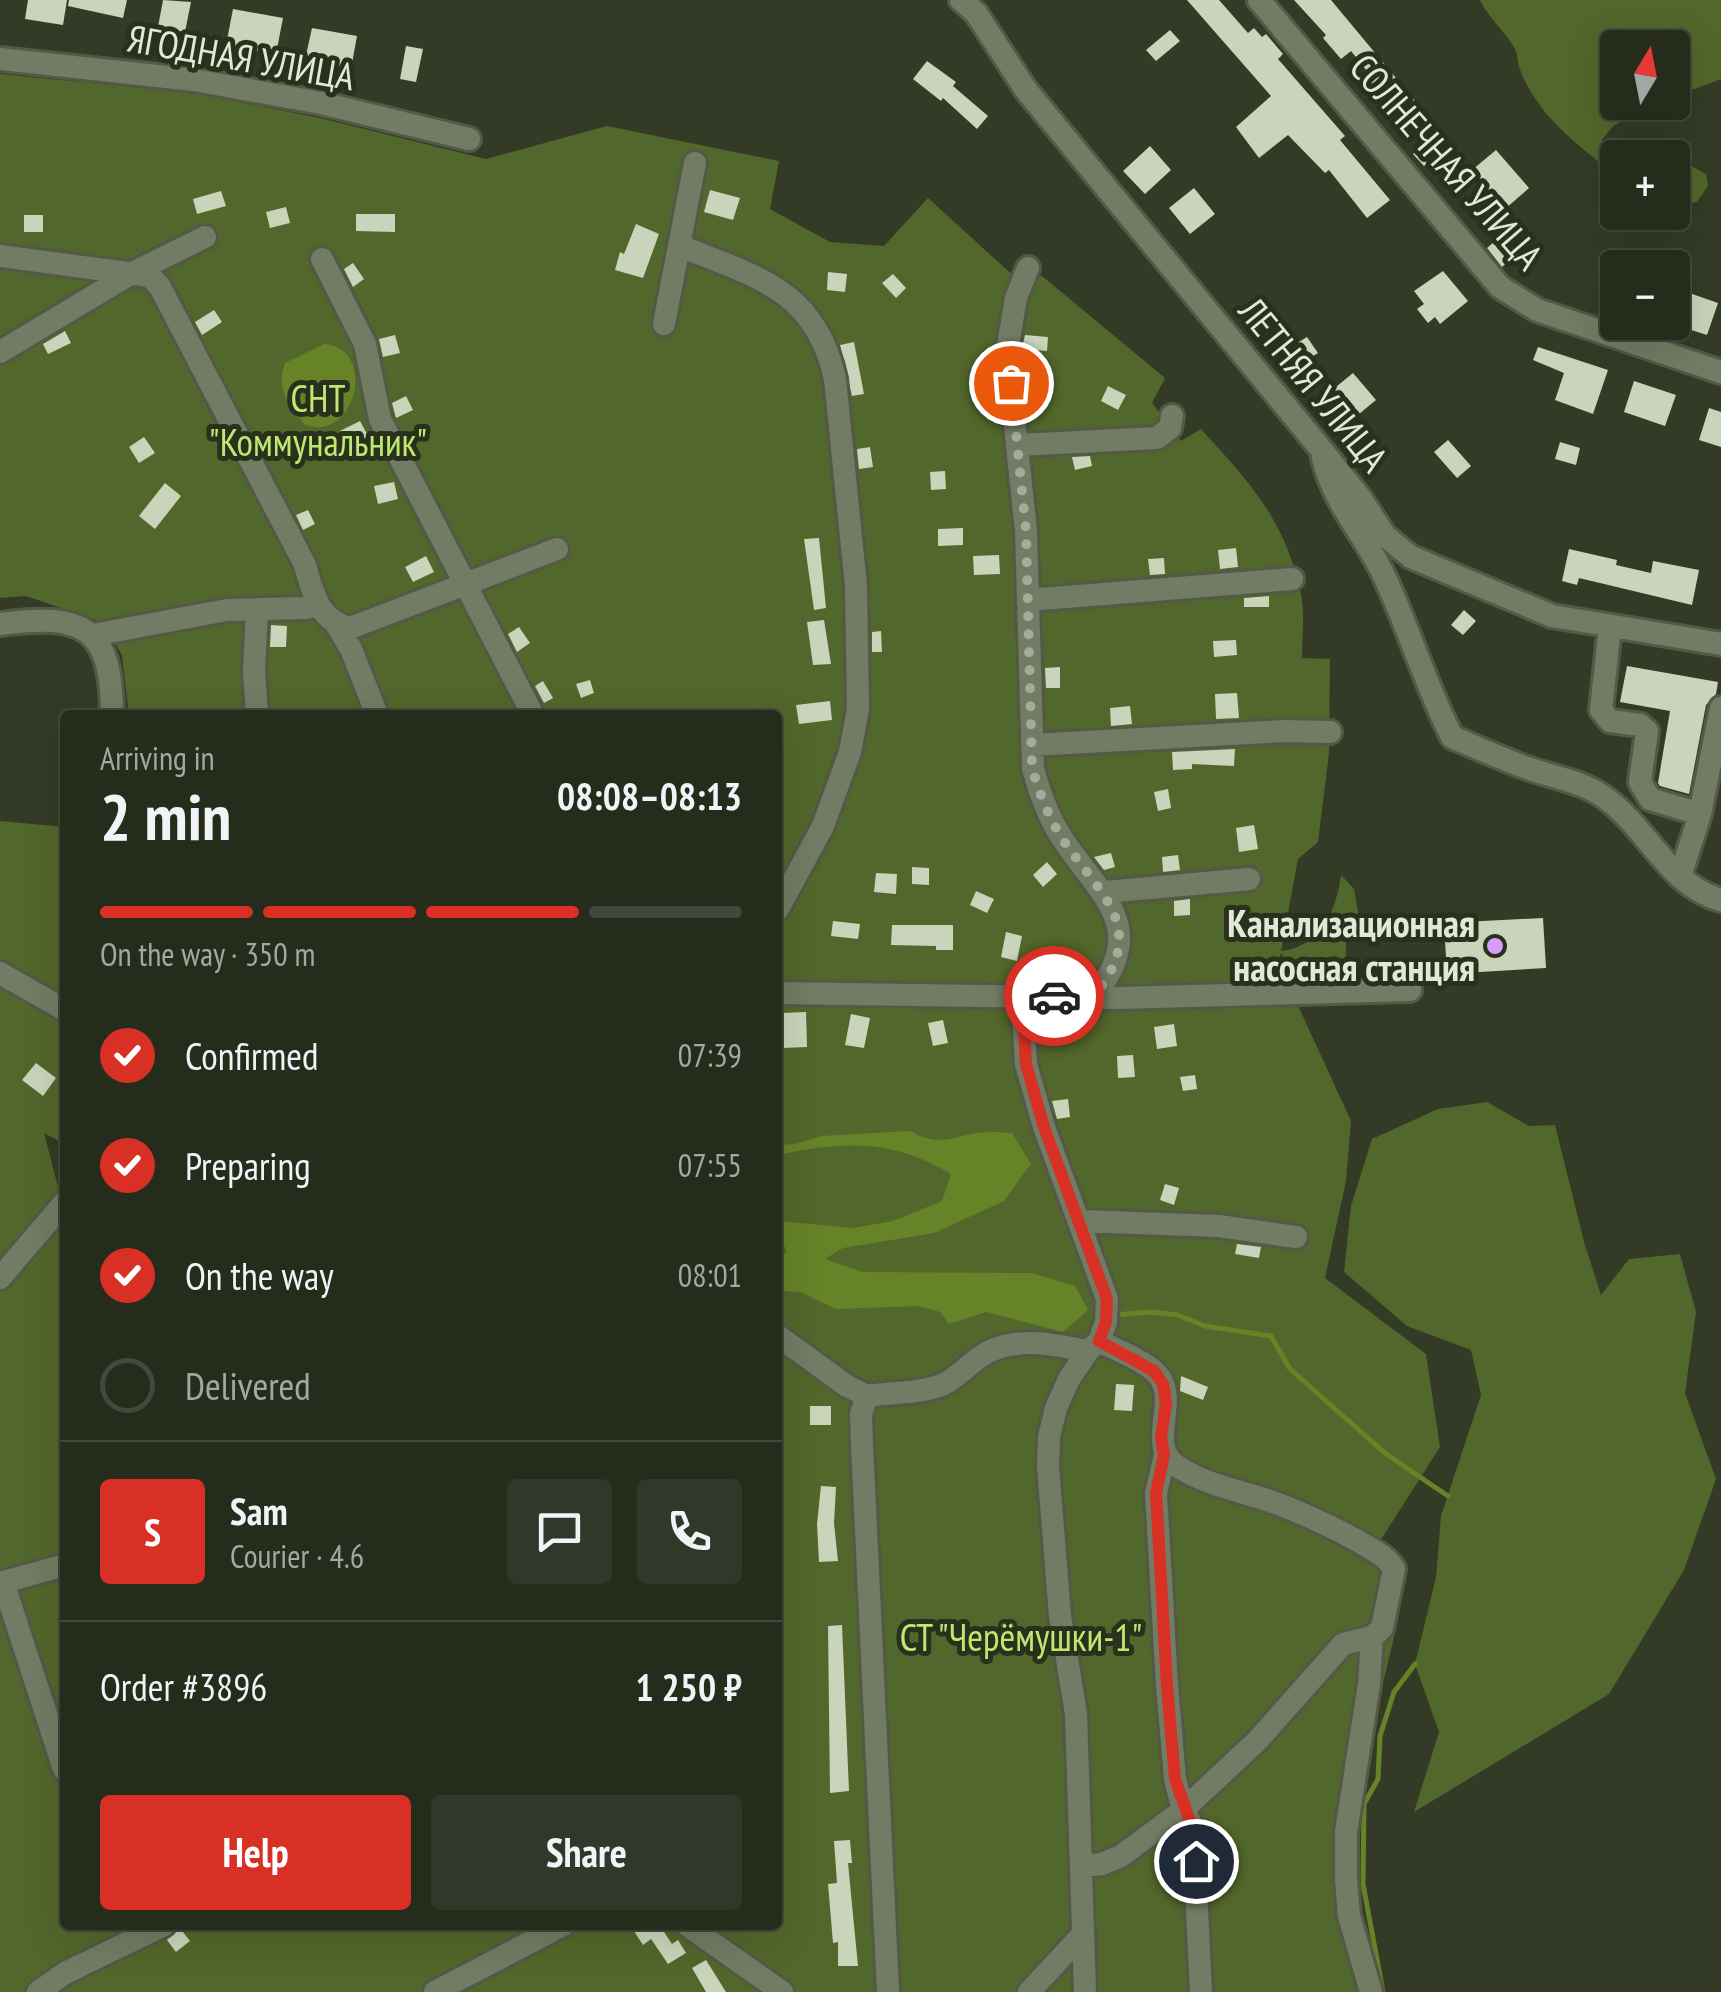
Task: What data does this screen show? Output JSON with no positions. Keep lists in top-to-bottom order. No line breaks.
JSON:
{"streets":{"street":["ЯГОДНАЯ УЛИЦА","СОЛНЕЧНАЯ УЛИЦА","ЛЕТНЯЯ УЛИЦА"]},"parks":["СНТ \"Коммунальник\"","СТ \"Черёмушки-1\""],"places":["Канализационная насосная станция"],"north":"top","page":{"map_buttons":["+","−"],"heading":["2 min","Arriving in","08:08–08:13"],"panel":["Sam","Courier · 4.6","Order #3896","1 250 ₽"],"bar":"On the way · 350 m","list":[["Confirmed","07:39"],["Preparing","07:55"],["On the way","08:01"],"Delivered"],"round":"S","buttons":["Help","Share"]}}
